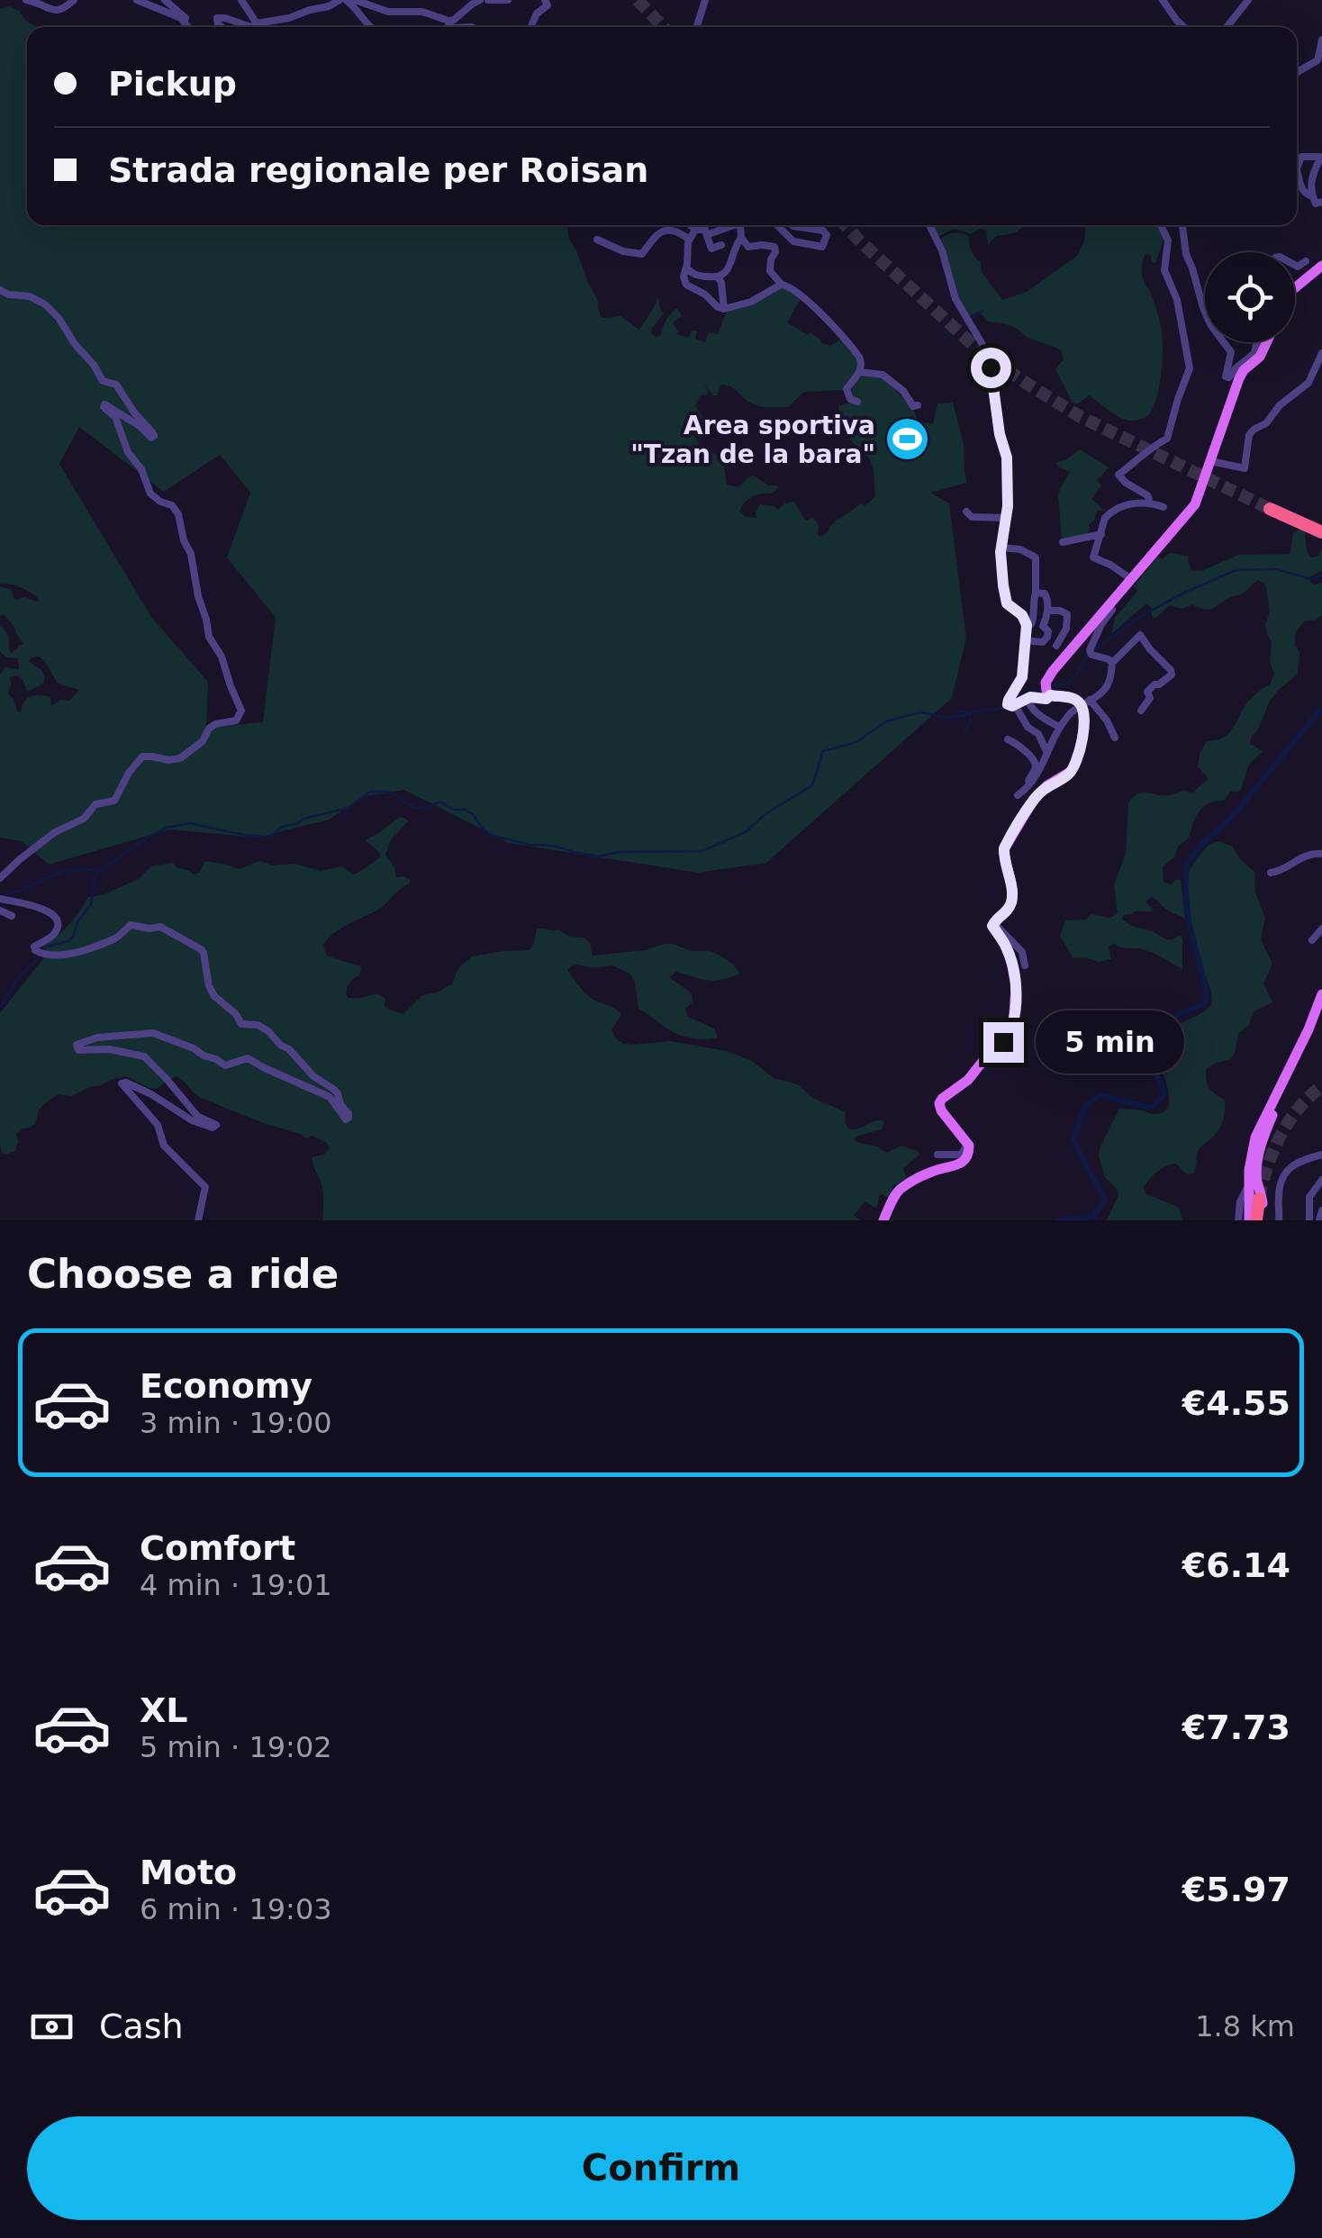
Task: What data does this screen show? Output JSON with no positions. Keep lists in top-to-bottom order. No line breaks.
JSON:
{"places":{"sports":["Area sportiva \"Tzan de la bara\""]},"page":{"banner":["Pickup","Strada regionale per Roisan"],"bubble":"5 min","heading":"Choose a ride","list":[{"name":"Economy","note":"3 min · 19:00","value":"€4.55"},{"name":"Comfort","note":"4 min · 19:01","value":"€6.14"},{"name":"XL","note":"5 min · 19:02","value":"€7.73"},{"name":"Moto","note":"6 min · 19:03","value":"€5.97"}],"pay":["Cash","1.8 km"],"buttons":"Confirm"}}
